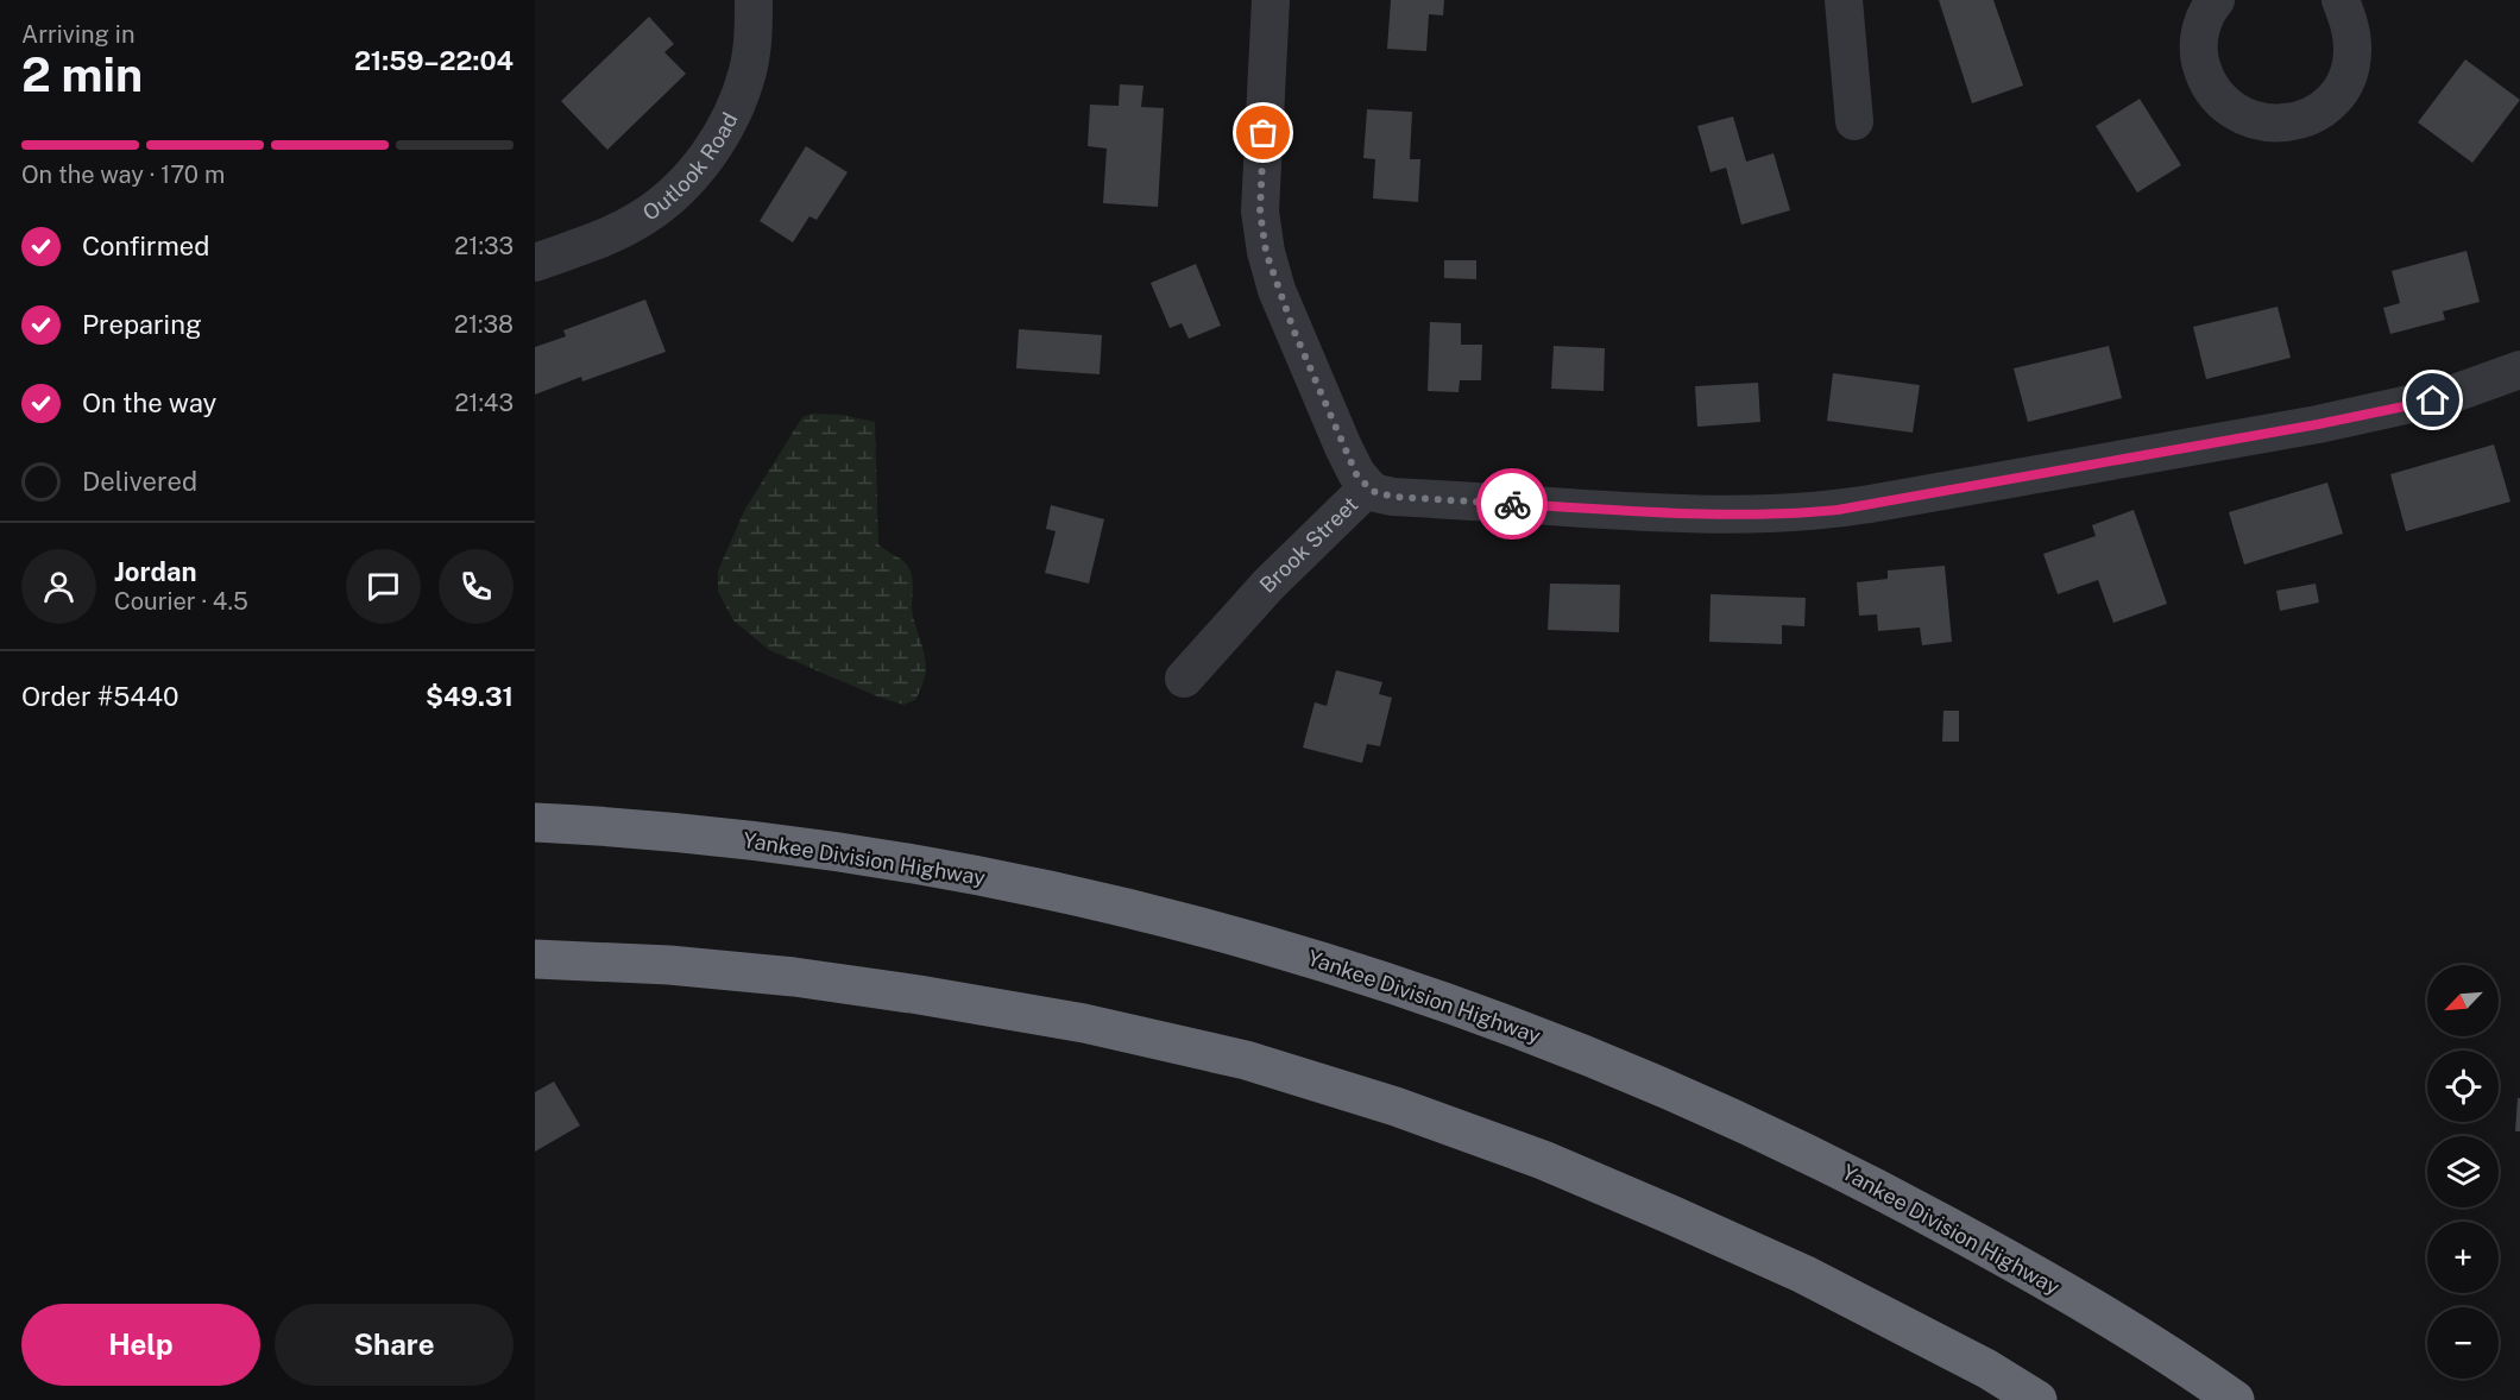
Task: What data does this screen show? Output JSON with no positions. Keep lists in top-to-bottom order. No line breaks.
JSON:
{"streets":{"highway":["Yankee Division Highway"],"street":["Outlook Road","Brook Street"]},"north":"bottom left","page":{"heading":["2 min","Arriving in","21:59–22:04"],"panel":["Jordan","Courier · 4.5","Order #5440","$49.31"],"bar":"On the way · 170 m","list":[["Confirmed","21:33"],["Preparing","21:38"],["On the way","21:43"],"Delivered"],"map_buttons":["+","−"],"buttons":["Help","Share"]}}
